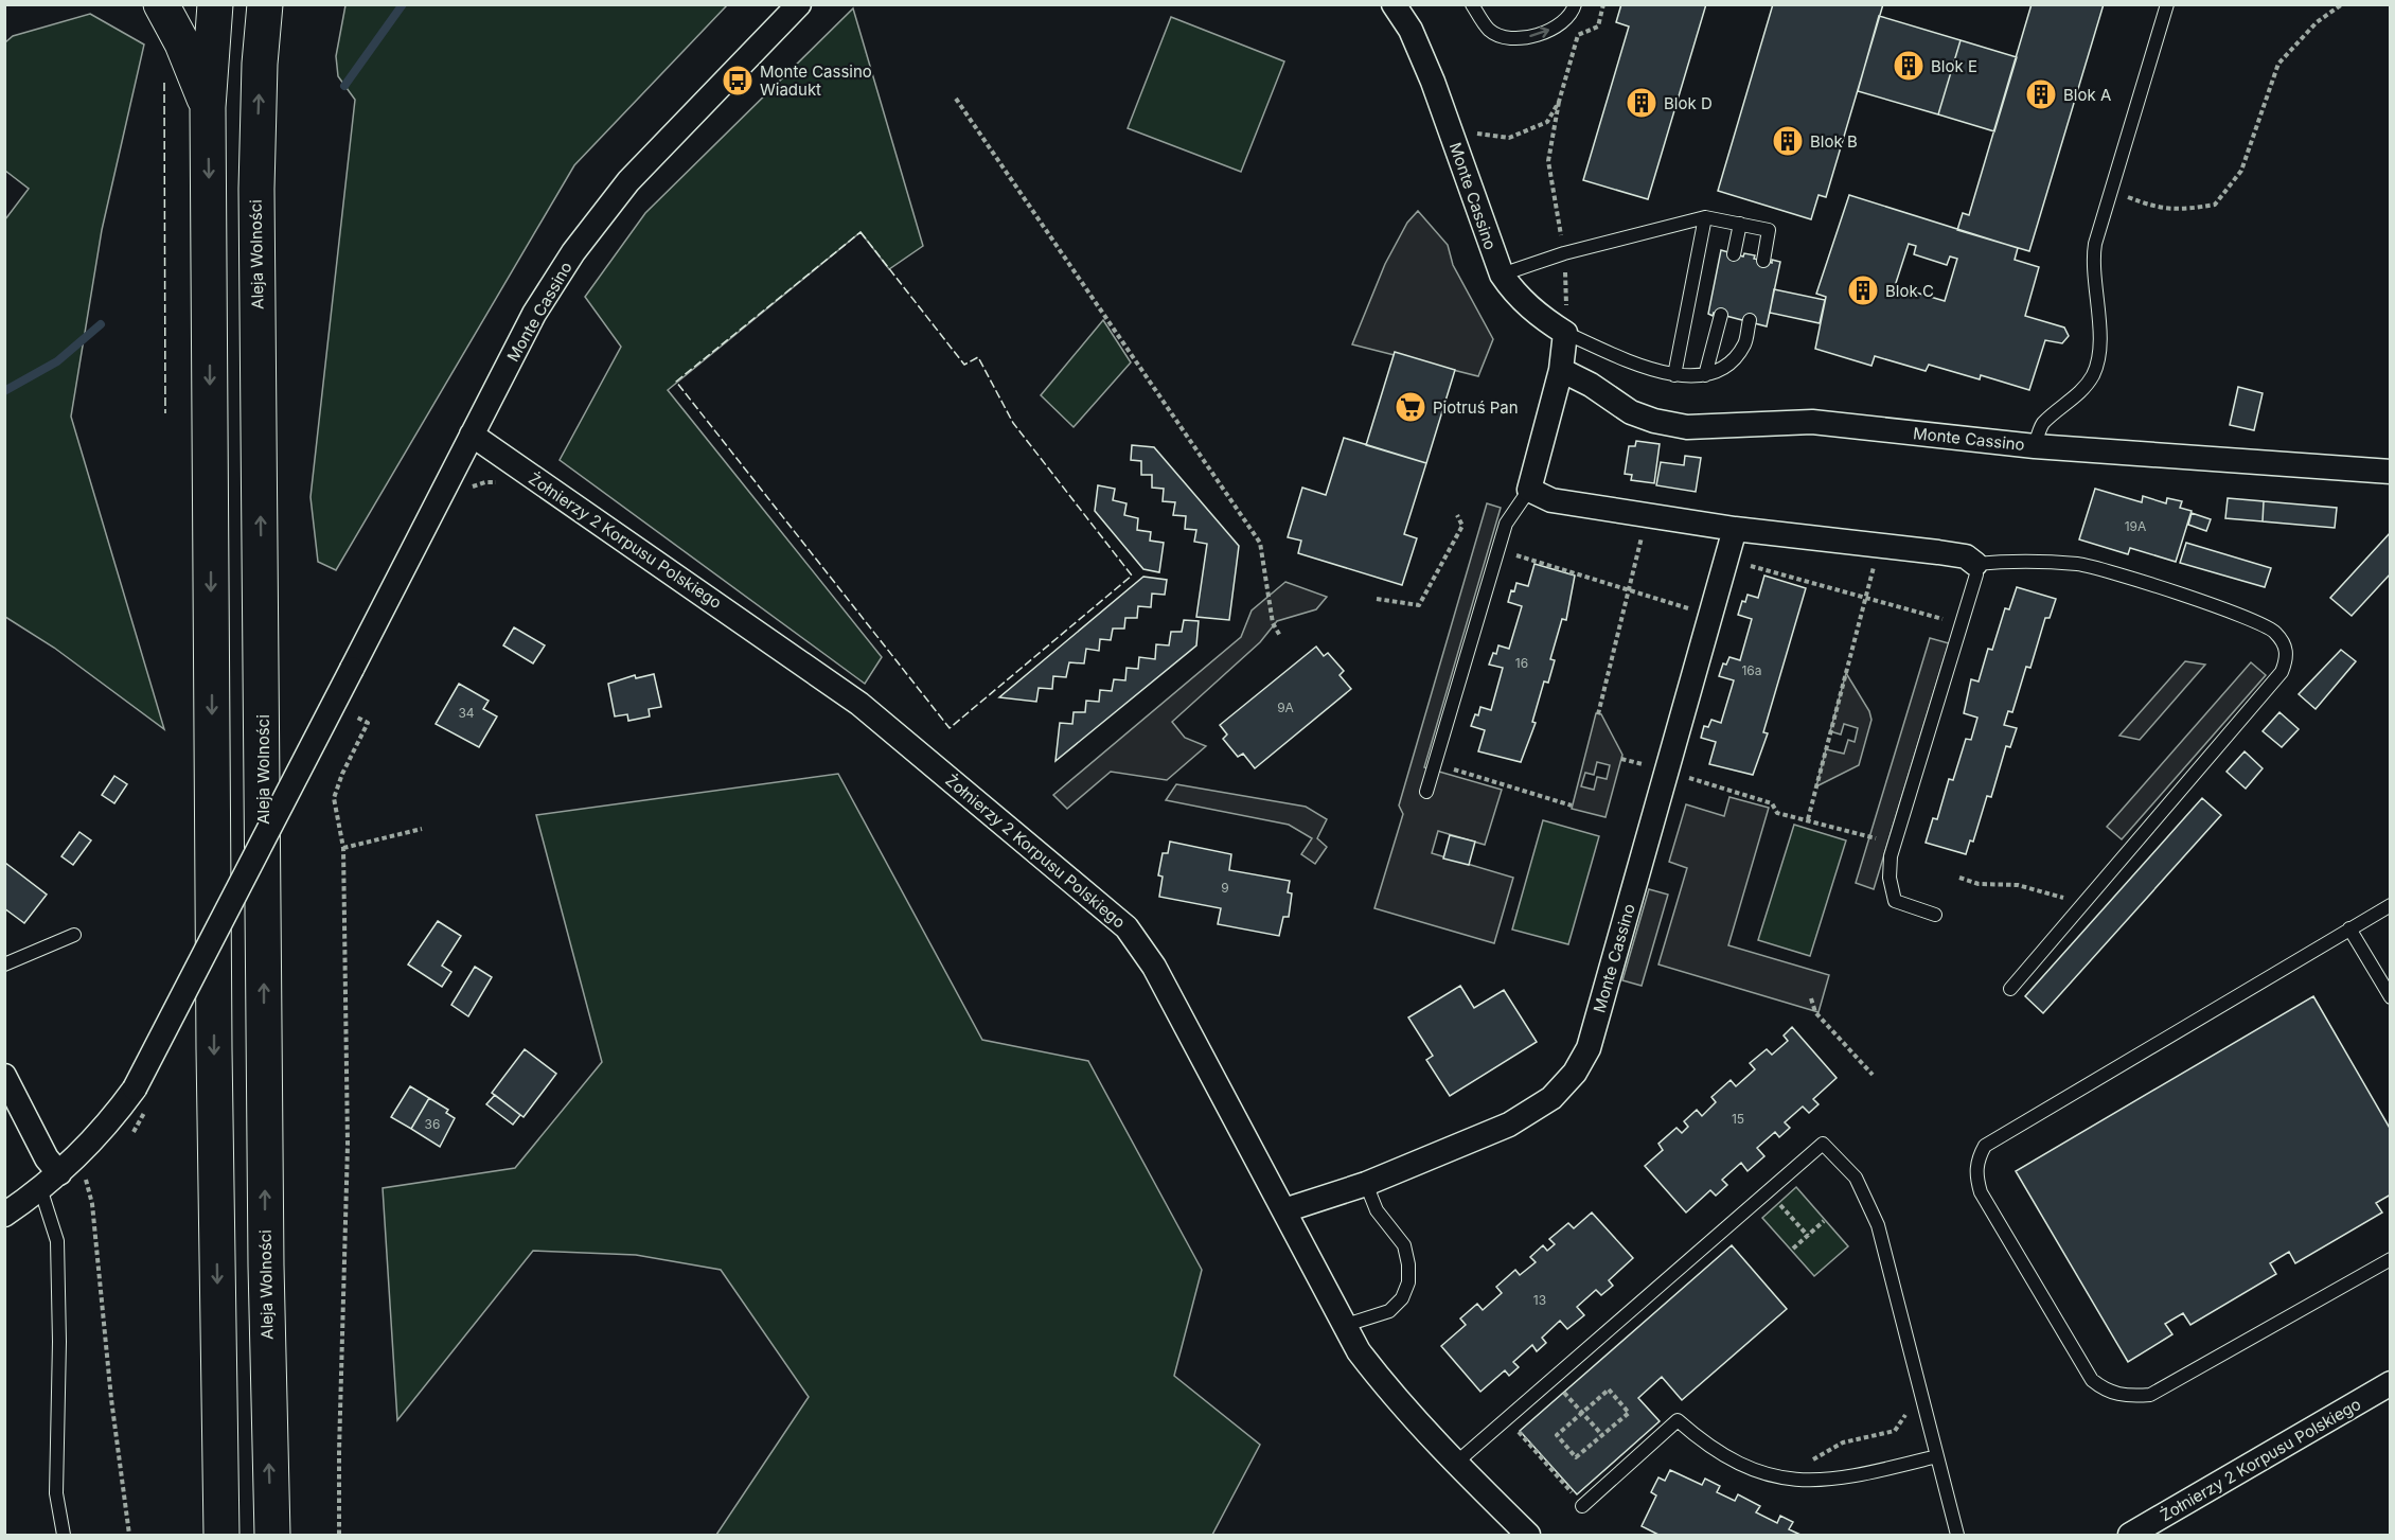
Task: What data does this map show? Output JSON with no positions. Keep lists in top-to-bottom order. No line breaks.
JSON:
{"streets":{"highway":["Aleja Wolności"],"street":["Monte Cassino","Żołnierzy 2 Korpusu Polskiego"]},"crossings":[["Monte Cassino","Żołnierzy 2 Korpusu Polskiego"]],"places":{"building":["Blok E","Blok A","Blok D","Blok B","Blok C"],"bus stop":["Monte Cassino Wiadukt"],"supermarket":["Piotruś Pan"]},"house_numbers":["19A","16","16a","9A","34","9","15","36","13"]}
